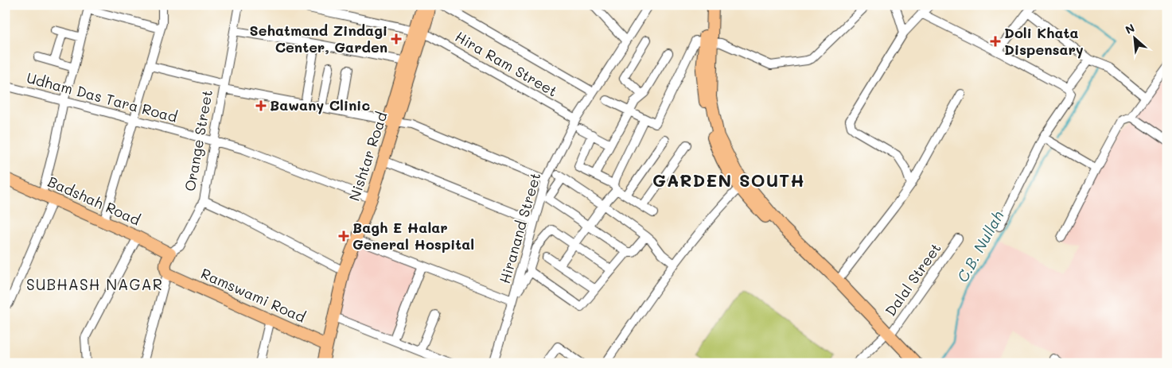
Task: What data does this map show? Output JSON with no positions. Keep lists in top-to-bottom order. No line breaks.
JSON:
{"streets":{"main road":["Nishtar Road","Badshah Road","Ramswami Road"],"street":["Hira Ram Street","Udham Das Tara Road","Orange Street","Hiranand Street","Dalal Street"]},"crossings":[["Hira Ram Street","Nishtar Road"],["Hira Ram Street","Hiranand Street"],["Udham Das Tara Road","Orange Street"],["Udham Das Tara Road","Nishtar Road"],["Orange Street","Badshah Road"],["Nishtar Road","Ramswami Road"]],"districts":["GARDEN SOUTH","SUBHASH NAGAR"],"water":["C.B. Nullah"],"places":{"health":["Sehatmand Zindagi Center, Garden","Doli Khata Dispensary","Bawany Clinic","Bagh E Halar General Hospital"]},"north":"top left"}
